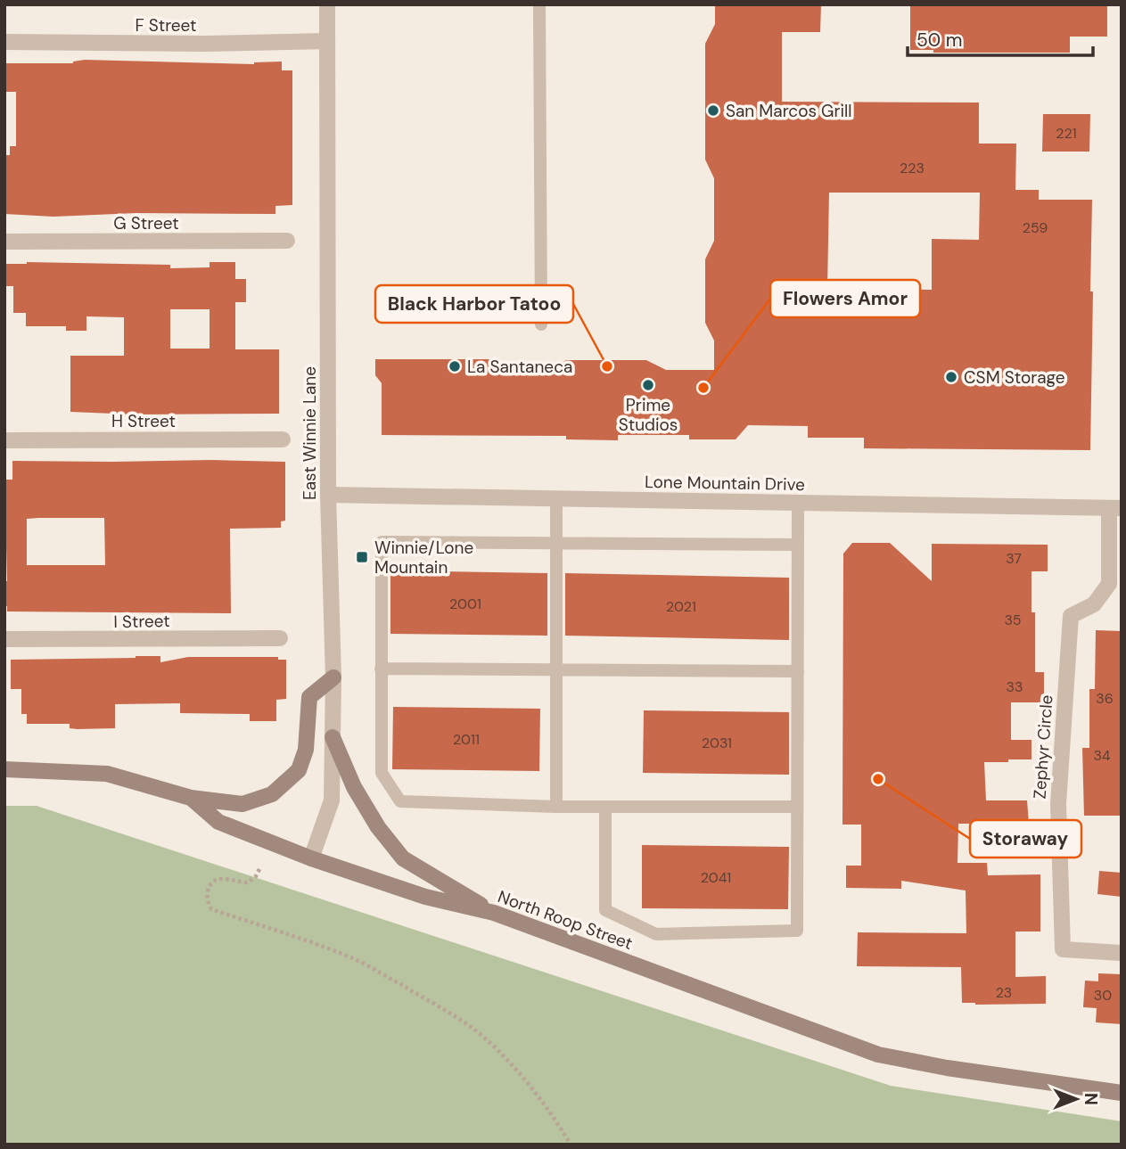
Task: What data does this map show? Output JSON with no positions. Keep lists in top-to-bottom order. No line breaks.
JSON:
{"streets":{"main road":["North Roop Street"],"street":["F Street","G Street","H Street","East Winnie Lane","Lone Mountain Drive","I Street","Zephyr Circle"]},"crossings":[["F Street","East Winnie Lane"],["East Winnie Lane","Lone Mountain Drive"],["East Winnie Lane","North Roop Street"],["Lone Mountain Drive","Zephyr Circle"]],"places":{"other":["San Marcos Grill","La Santaneca","Black Harbor Tatoo","CSM Storage","Prime Studios","Flowers Amor","Storaway"],"transit":["Winnie/Lone Mountain"]},"house_numbers":["221","223","259","37","2001","2021","35","33","36","2011","2031","34","2041","23","30"],"scale_bar":"50 m","north":"right"}
